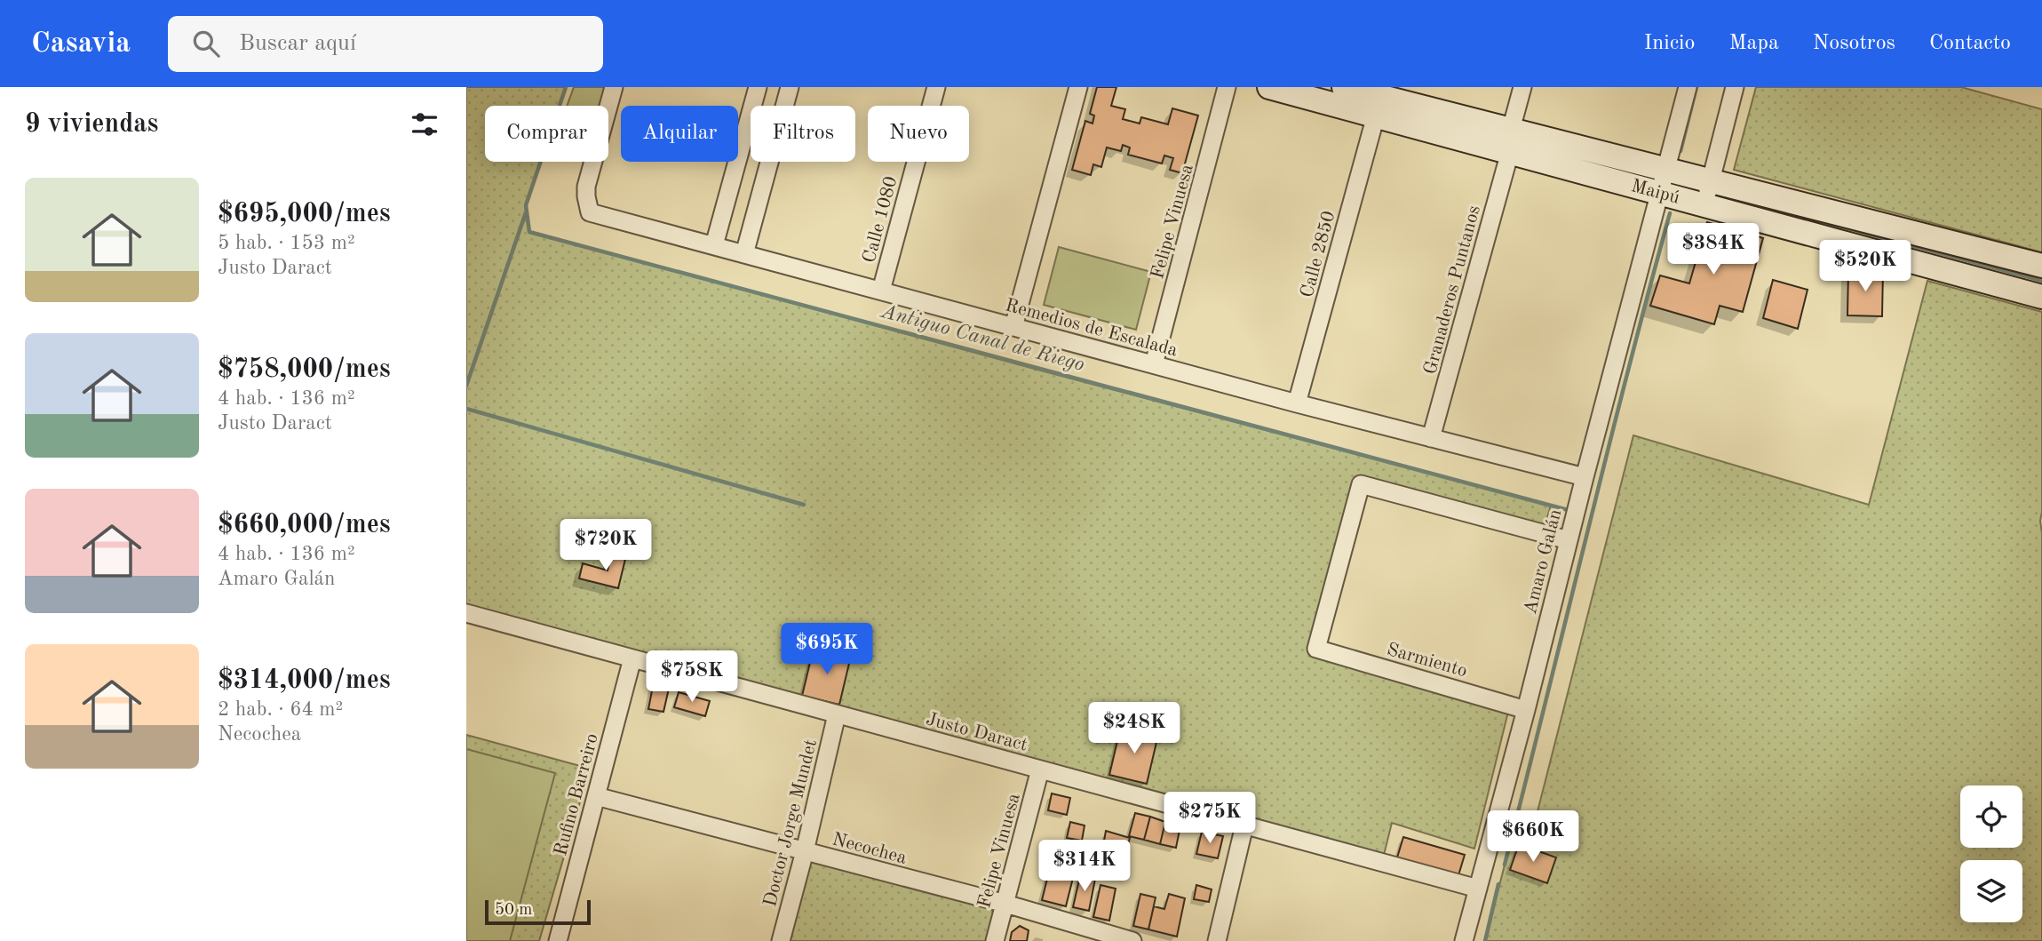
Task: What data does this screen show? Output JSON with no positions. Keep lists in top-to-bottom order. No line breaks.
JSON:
{"streets":{"street":["Maipú","Calle 1080","Felipe Vinuesa","Calle 2850","Granaderos Puntanos","Remedios de Escalada","Amaro Galán","Sarmiento","Justo Daract","Rufino Barreiro","Doctor Jorge Mundet","Necochea"]},"crossings":[["Maipú","Calle 2850"],["Maipú","Granaderos Puntanos"],["Maipú","Amaro Galán"],["Calle 1080","Remedios de Escalada"],["Felipe Vinuesa","Remedios de Escalada"],["Felipe Vinuesa","Justo Daract"],["Felipe Vinuesa","Necochea"],["Calle 2850","Remedios de Escalada"],["Granaderos Puntanos","Remedios de Escalada"],["Remedios de Escalada","Amaro Galán"],["Amaro Galán","Sarmiento"],["Amaro Galán","Justo Daract"],["Justo Daract","Rufino Barreiro"],["Justo Daract","Doctor Jorge Mundet"],["Rufino Barreiro","Necochea"],["Doctor Jorge Mundet","Necochea"]],"water":["Antiguo Canal de Riego"],"scale_bar":"50 m","page":{"header":"Casavia","search":"Buscar aquí","nav":["Inicio","Mapa","Nosotros","Contacto"],"heading":"9 viviendas","chip":["Comprar","Alquilar","Filtros","Nuevo"],"list":[{"name":"$695,000/mes","note":"5 hab. · 153 m² · Justo Daract"},{"name":"$758,000/mes","note":"4 hab. · 136 m² · Justo Daract"},{"name":"$660,000/mes","note":"4 hab. · 136 m² · Amaro Galán"},{"name":"$314,000/mes","note":"2 hab. · 64 m² · Necochea"}],"price":["$384K","$520K","$720K","$695K","$758K","$248K","$275K","$660K","$314K"],"scale":"50 m"}}
